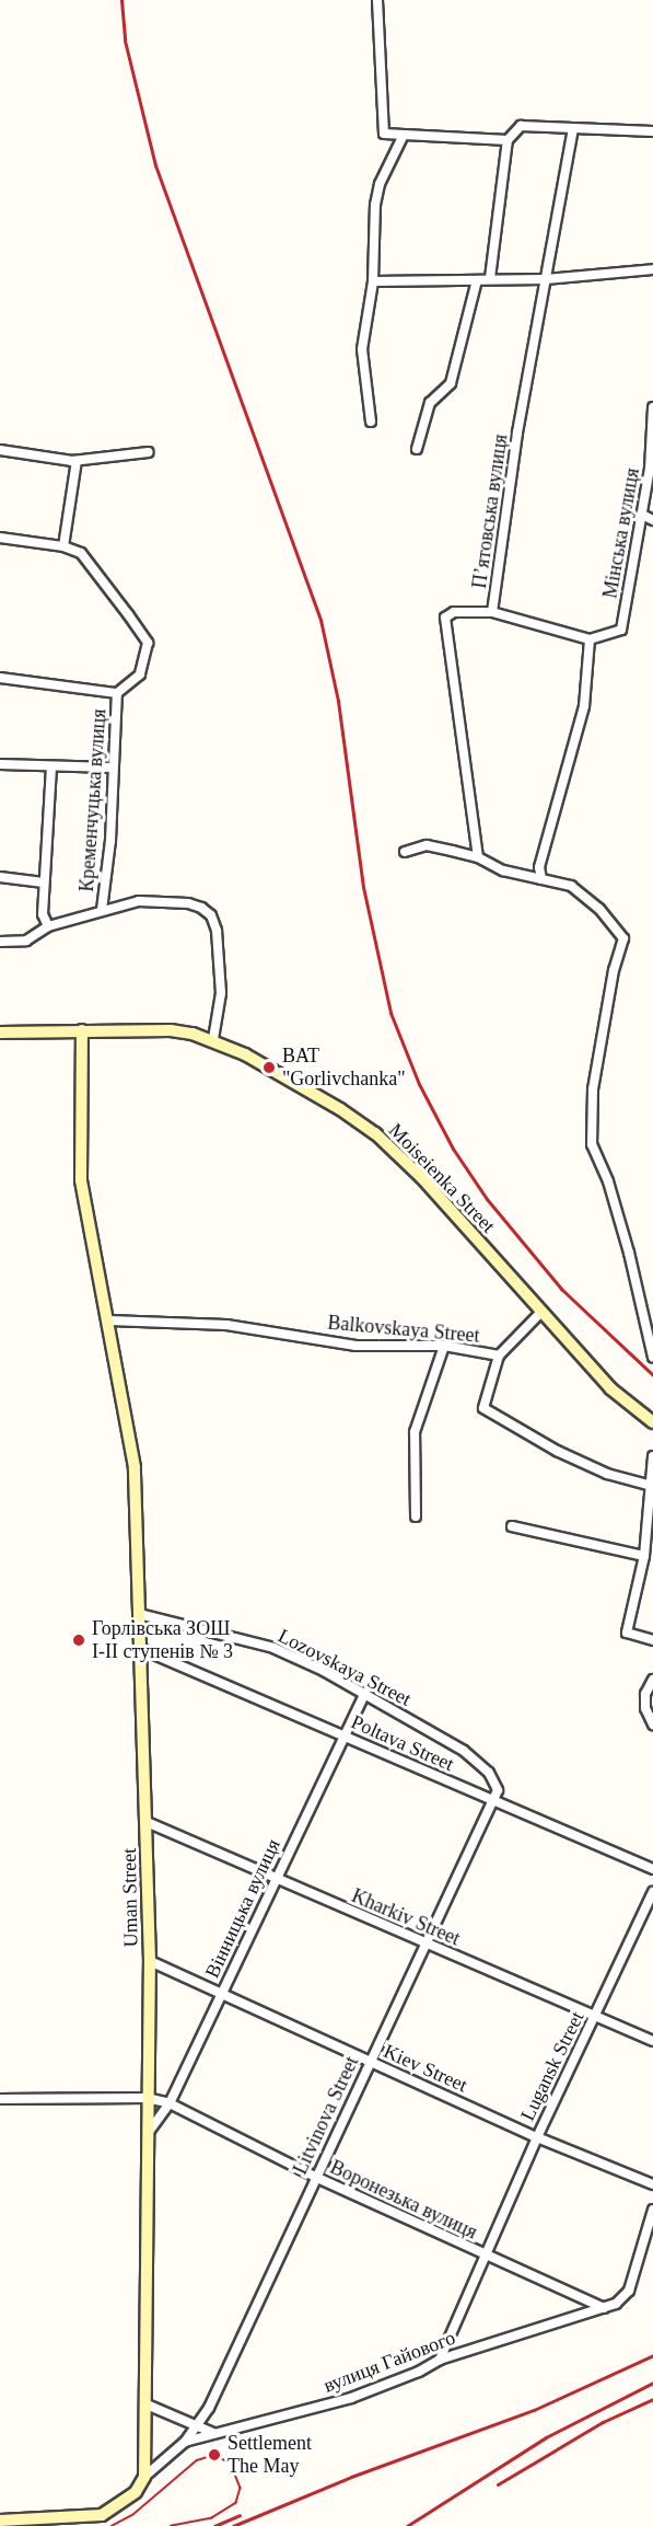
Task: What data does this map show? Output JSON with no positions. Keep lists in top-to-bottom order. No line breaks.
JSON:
{"streets":{"street":["П’ятовська вулиця","Мінська вулиця","Кременчуцька вулиця","Moiseienka Street","Balkovskaya Street","Lozovskaya Street","Poltava Street","Uman Street","Вінницька вулиця","Kharkiv Street","Lugansk Street","Kiev Street","Litvinova Street","Воронезька вулиця","вулиця Гайового"]},"crossings":[["Moiseienka Street","Uman Street"],["Balkovskaya Street","Uman Street"],["Lozovskaya Street","Poltava Street"],["Lozovskaya Street","Uman Street"],["Lozovskaya Street","Вінницька вулиця"],["Lozovskaya Street","Litvinova Street"],["Poltava Street","Uman Street"],["Poltava Street","Вінницька вулиця"],["Poltava Street","Litvinova Street"],["Uman Street","Вінницька вулиця"],["Uman Street","Kharkiv Street"],["Uman Street","Kiev Street"],["Uman Street","Litvinova Street"],["Uman Street","Воронезька вулиця"],["Вінницька вулиця","Kharkiv Street"],["Вінницька вулиця","Kiev Street"],["Вінницька вулиця","Воронезька вулиця"],["Kharkiv Street","Lugansk Street"],["Kharkiv Street","Litvinova Street"],["Lugansk Street","Kiev Street"],["Lugansk Street","Воронезька вулиця"],["Lugansk Street","вулиця Гайового"],["Kiev Street","Litvinova Street"],["Litvinova Street","Воронезька вулиця"],["Litvinova Street","вулиця Гайового"],["Воронезька вулиця","вулиця Гайового"]],"places":["BAT \"Gorlivchanka\"","Горлівська ЗОШ І-ІІ ступенів № 3","Settlement The May"]}
